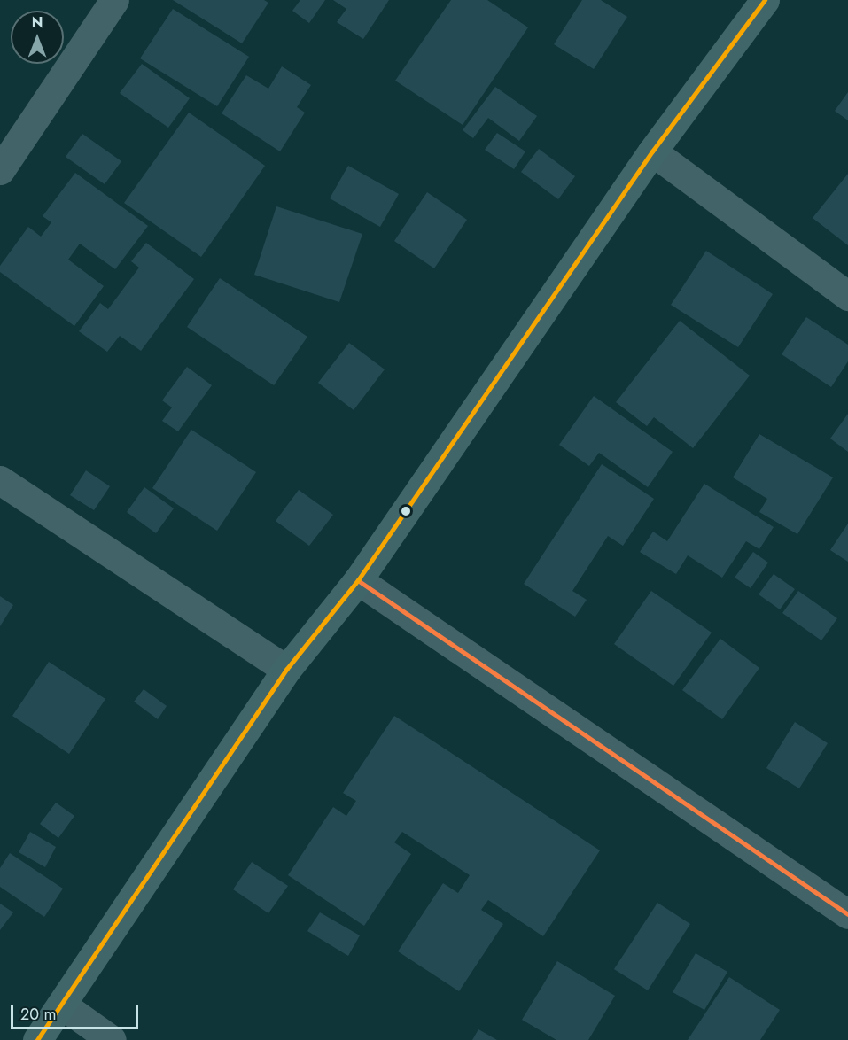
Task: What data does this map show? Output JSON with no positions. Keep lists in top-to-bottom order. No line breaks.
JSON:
{"scale_bar":"20 m","north":"top"}
